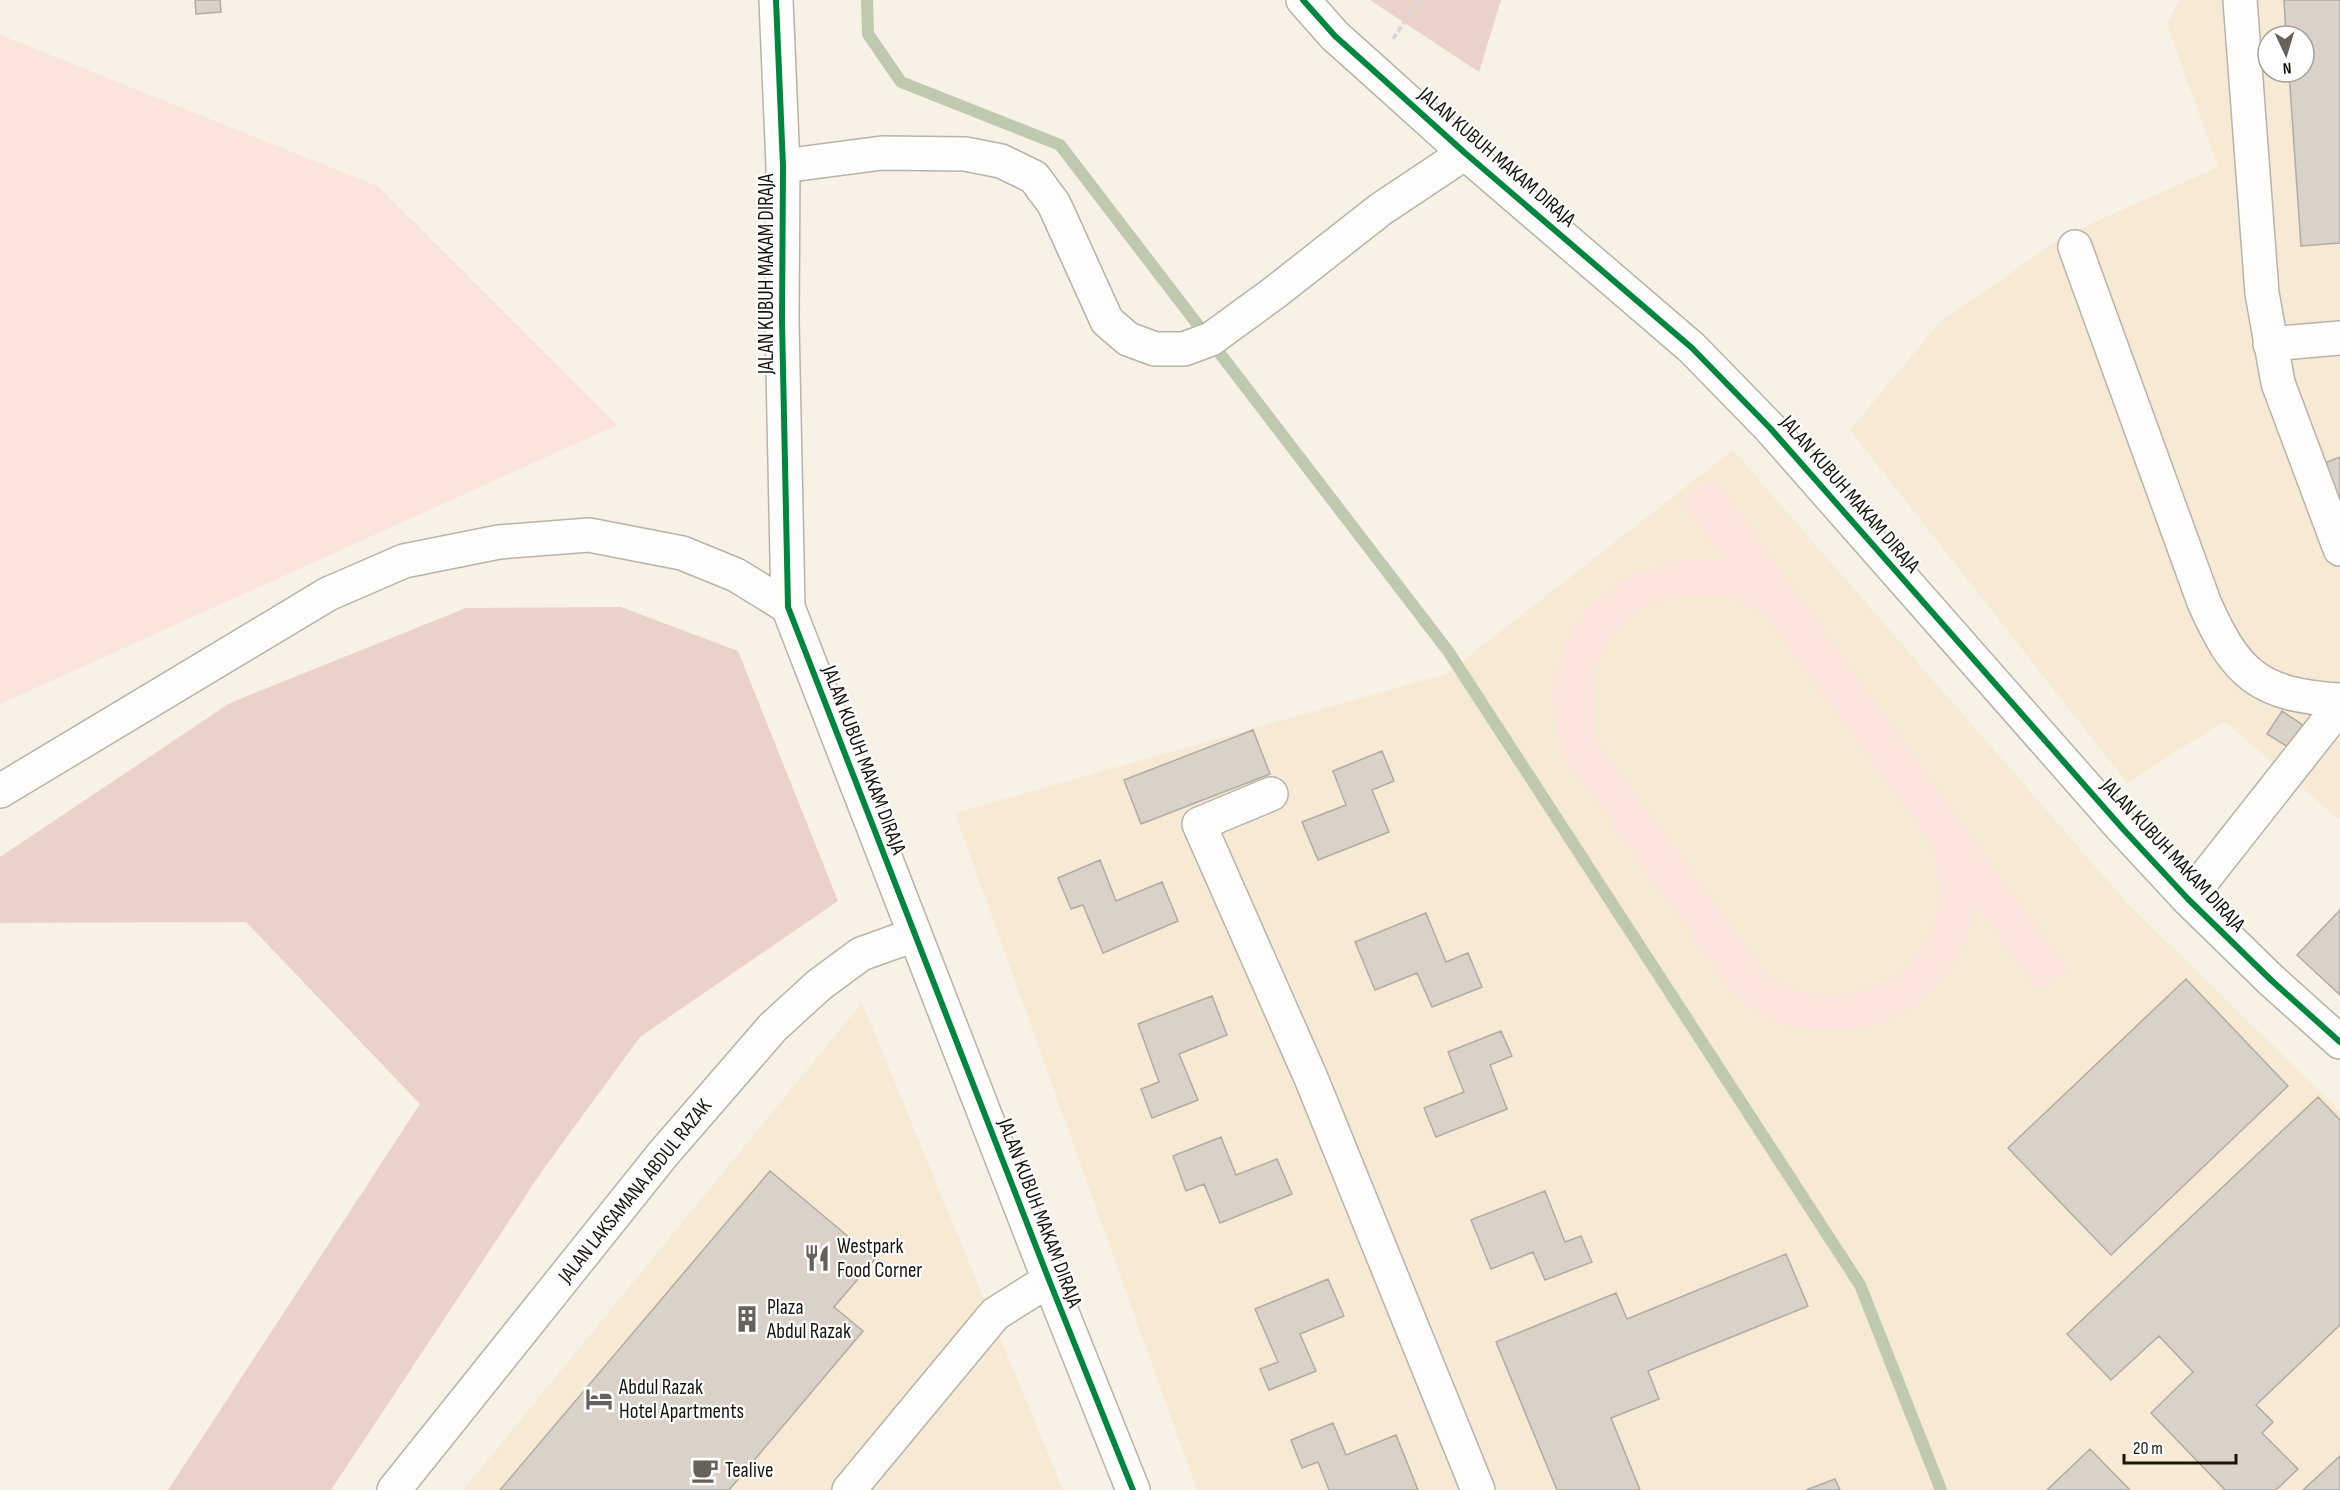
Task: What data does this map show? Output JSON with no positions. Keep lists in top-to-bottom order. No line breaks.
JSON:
{"streets":{"street":["JALAN KUBUH MAKAM DIRAJA","JALAN LAKSAMANA ABDUL RAZAK"]},"crossings":[["JALAN KUBUH MAKAM DIRAJA","JALAN LAKSAMANA ABDUL RAZAK"]],"places":{"restaurant":["Westpark Food Corner"],"building":["Plaza Abdul Razak"],"hotel":["Abdul Razak Hotel Apartments"],"cafe":["Tealive"]},"scale_bar":"20 m","north":"bottom"}
